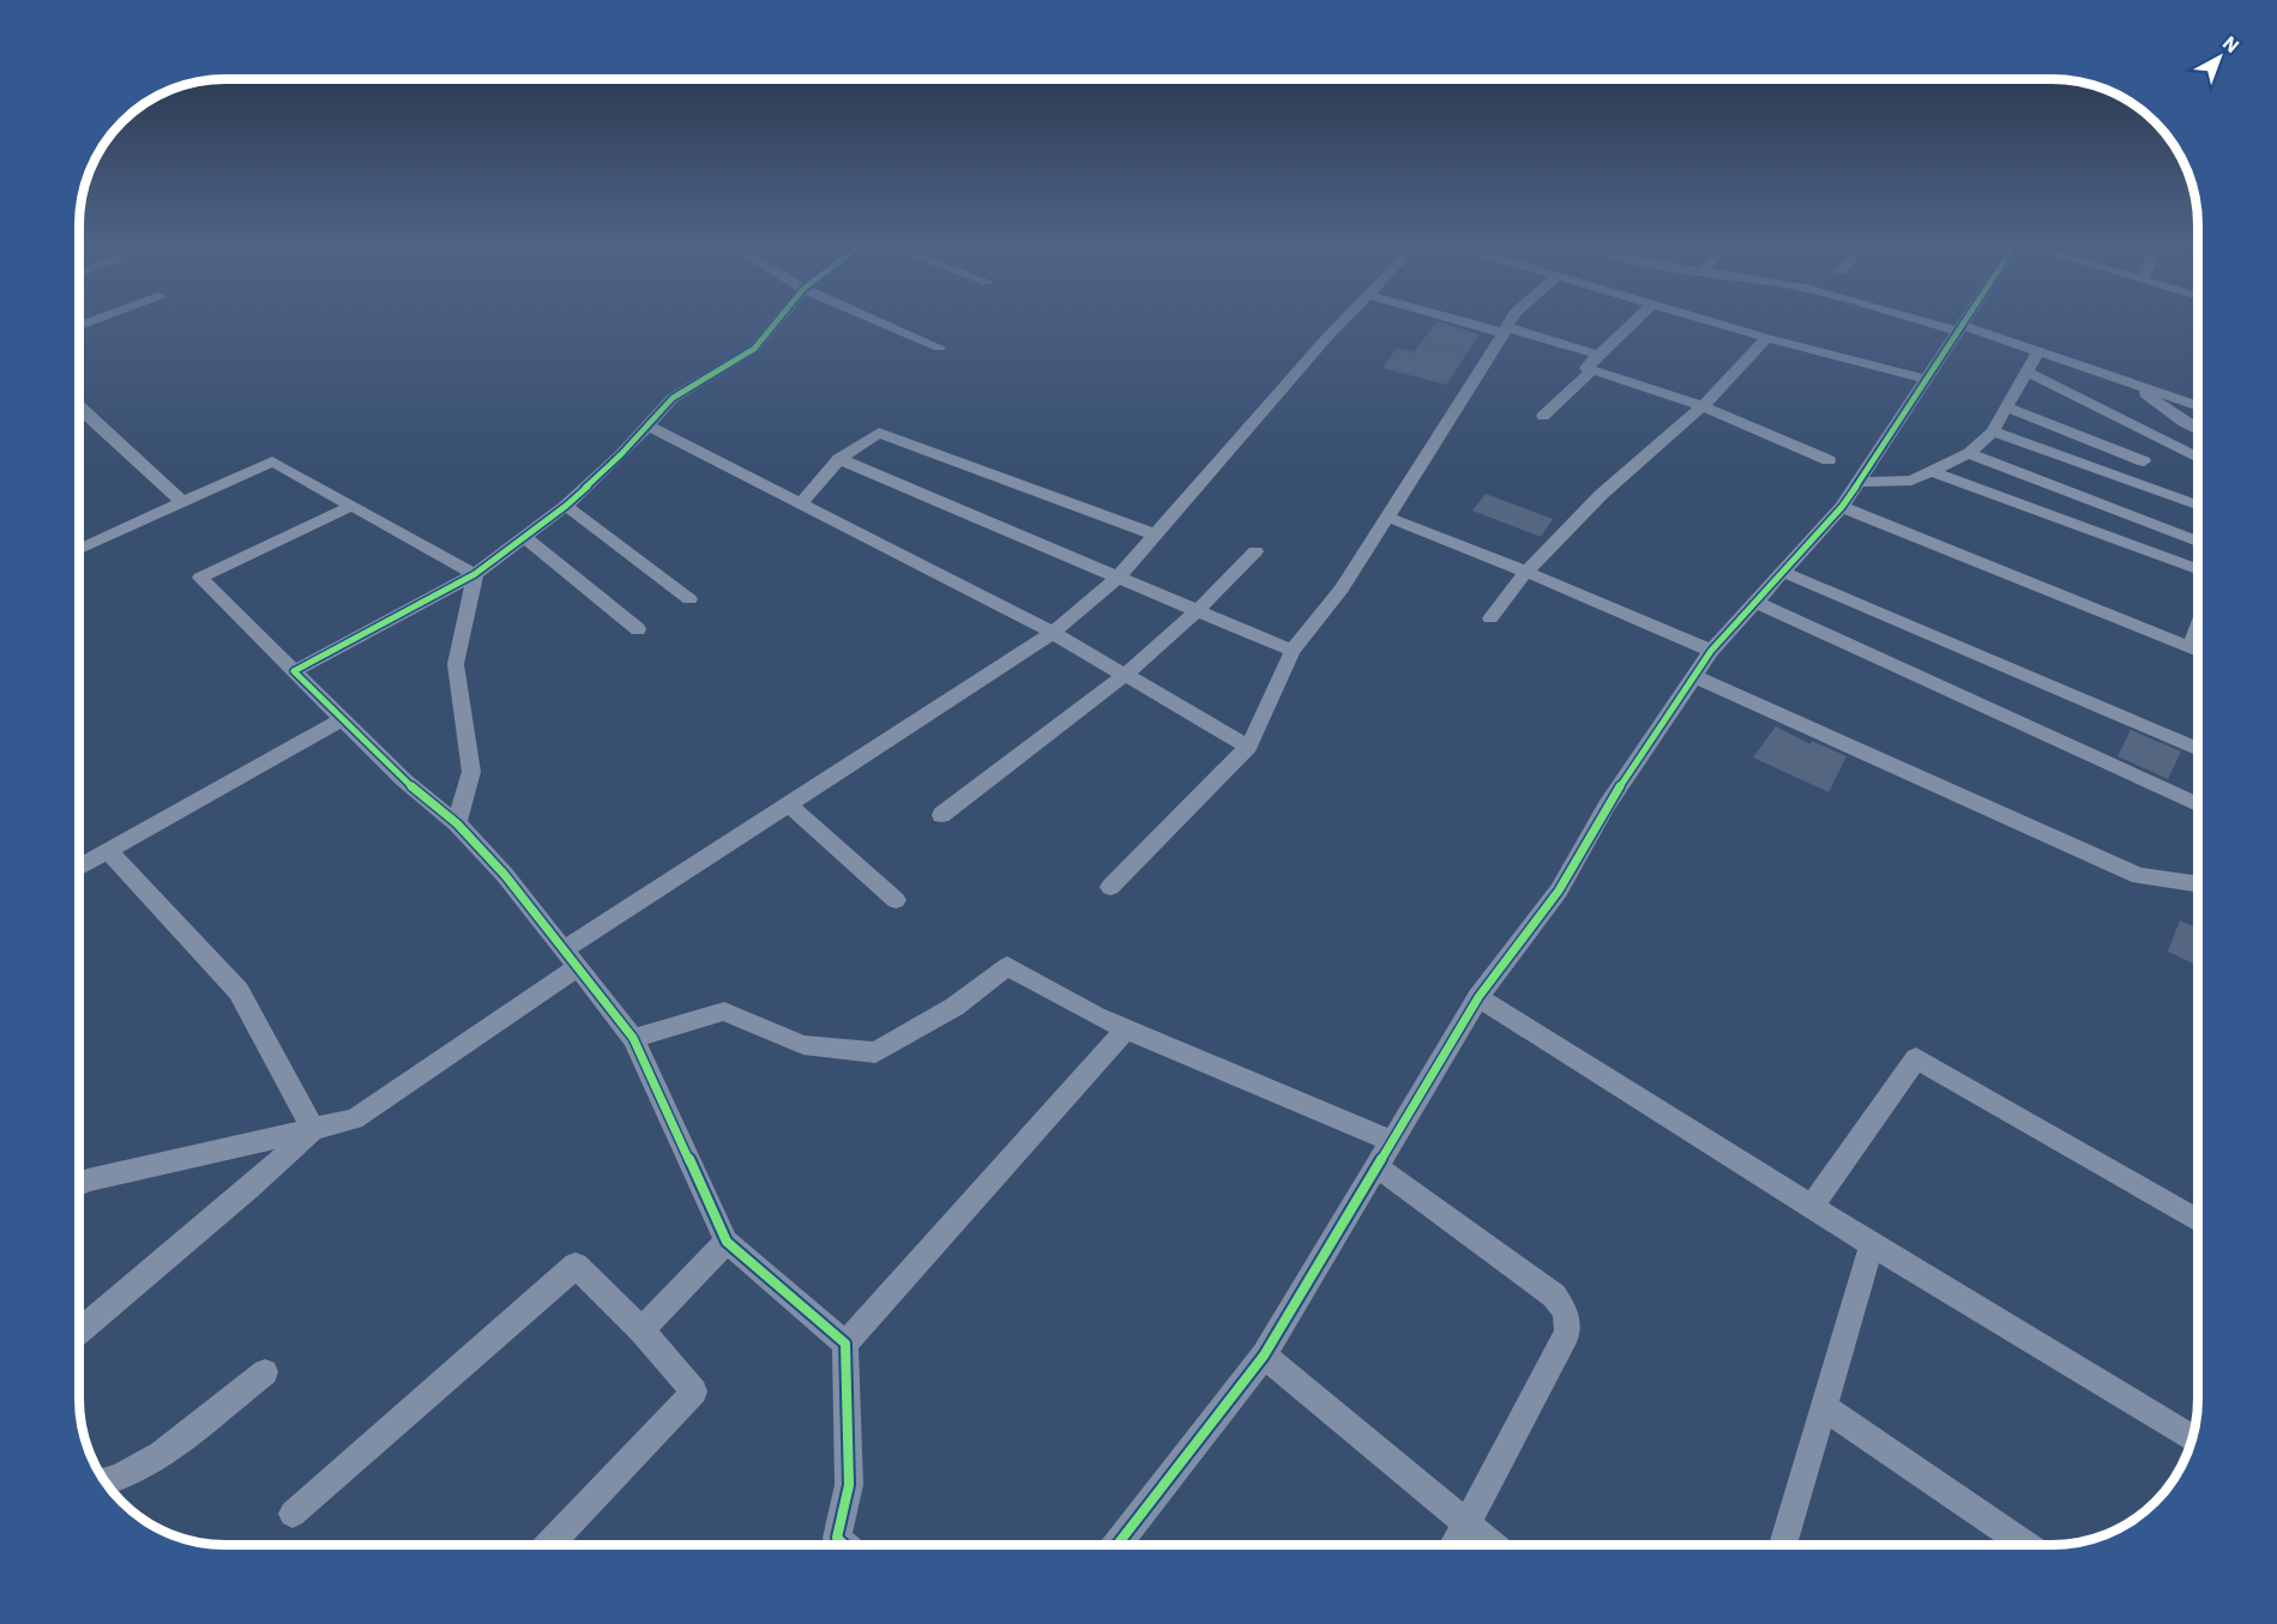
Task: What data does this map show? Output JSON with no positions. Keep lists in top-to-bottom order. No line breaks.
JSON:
{"north":"top right"}
